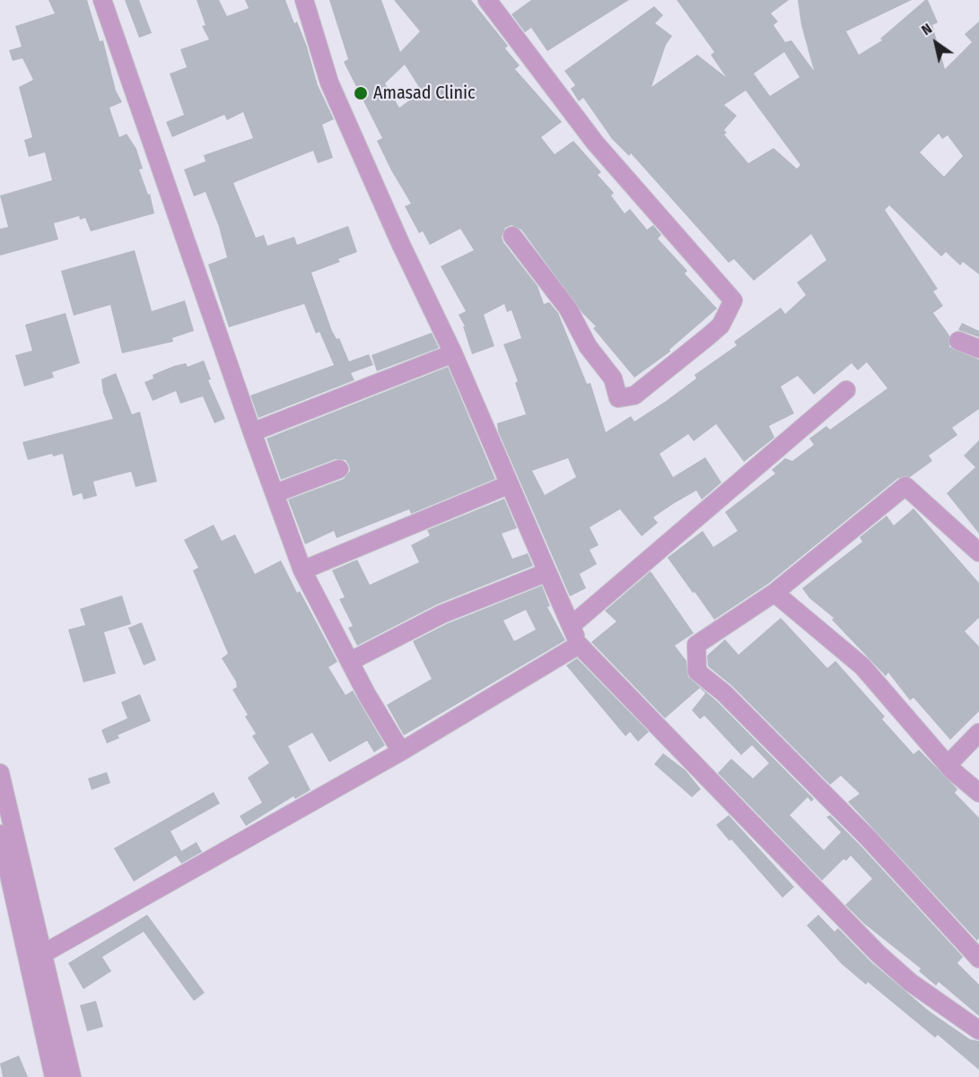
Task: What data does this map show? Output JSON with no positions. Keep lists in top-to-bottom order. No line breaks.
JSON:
{"places":["Amasad Clinic"],"north":"top left"}
